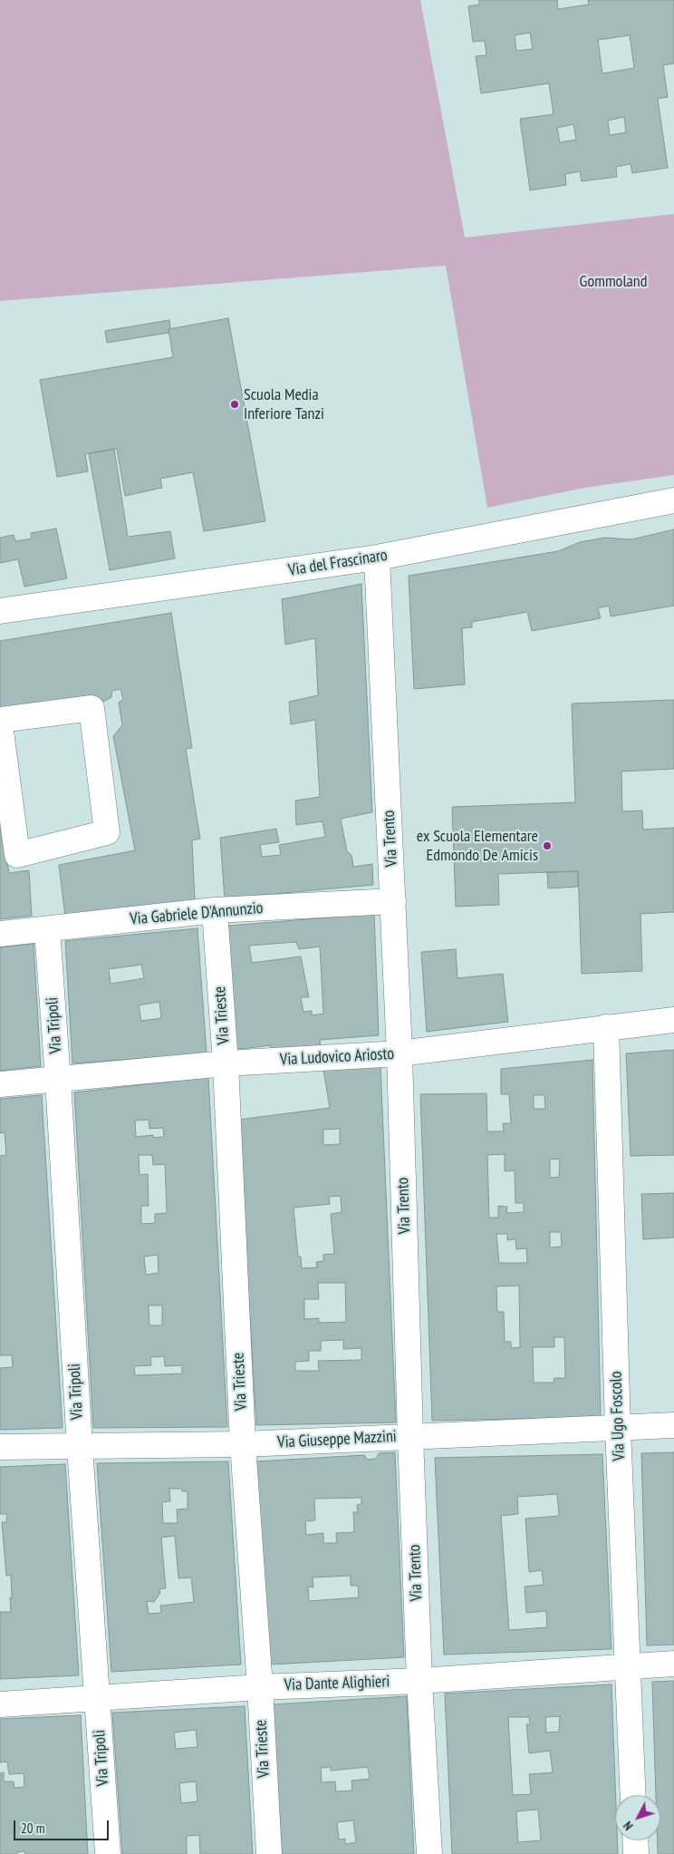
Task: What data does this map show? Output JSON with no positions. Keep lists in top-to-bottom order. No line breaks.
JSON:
{"streets":{"street":["Via del Frascinaro","Via Trento","Via Gabriele D'Annunzio","Via Trieste","Via Tripoli","Via Ludovico Ariosto","Via Ugo Foscolo","Via Giuseppe Mazzini","Via Dante Alighieri"]},"crossings":[["Via del Frascinaro","Via Trento"],["Via Trento","Via Gabriele D'Annunzio"],["Via Trento","Via Ludovico Ariosto"],["Via Trento","Via Giuseppe Mazzini"],["Via Trento","Via Dante Alighieri"],["Via Gabriele D'Annunzio","Via Trieste"],["Via Gabriele D'Annunzio","Via Tripoli"],["Via Trieste","Via Ludovico Ariosto"],["Via Trieste","Via Giuseppe Mazzini"],["Via Trieste","Via Dante Alighieri"],["Via Tripoli","Via Ludovico Ariosto"],["Via Tripoli","Via Giuseppe Mazzini"],["Via Tripoli","Via Dante Alighieri"],["Via Ludovico Ariosto","Via Ugo Foscolo"],["Via Ugo Foscolo","Via Giuseppe Mazzini"],["Via Ugo Foscolo","Via Dante Alighieri"]],"parks":["Gommoland"],"places":["Scuola Media Inferiore Tanzi","ex Scuola Elementare Edmondo De Amicis"],"scale_bar":"20 m","north":"bottom left"}
